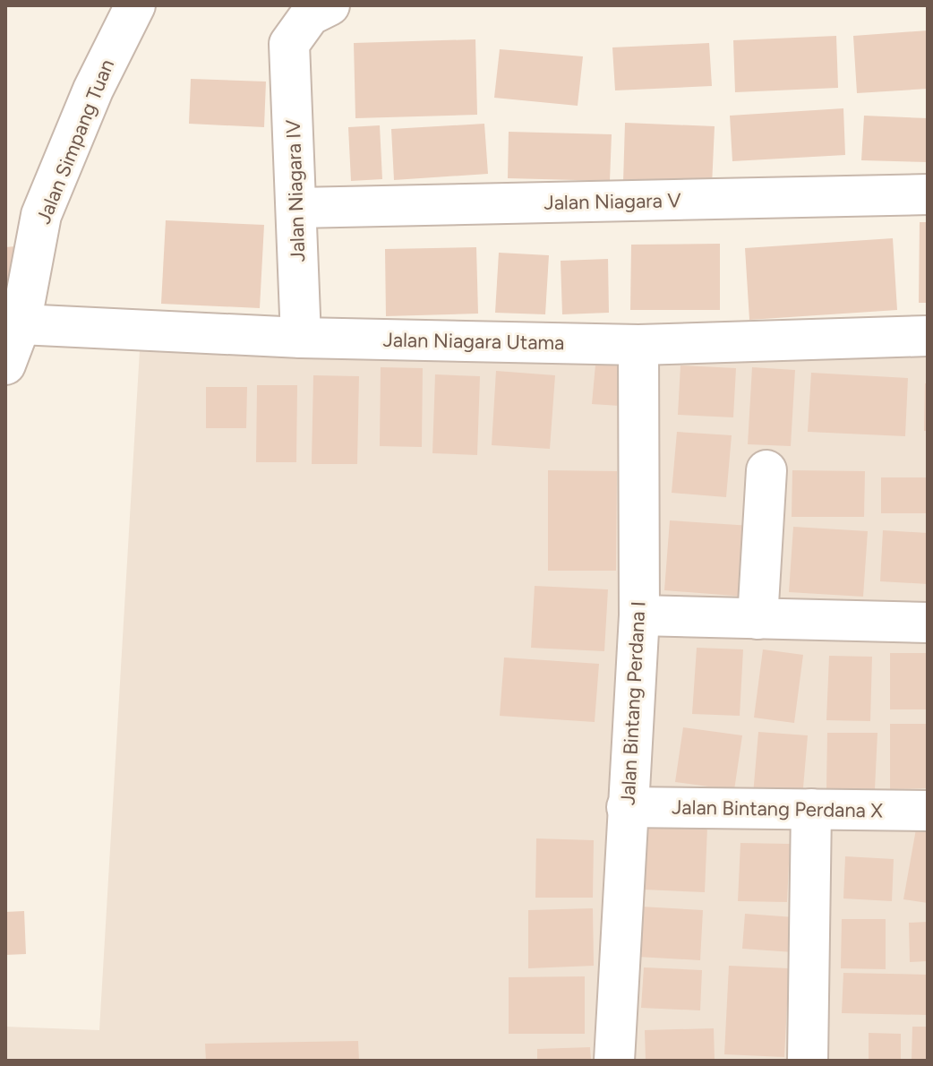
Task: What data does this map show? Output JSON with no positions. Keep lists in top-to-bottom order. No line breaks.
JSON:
{"streets":{"street":["Jalan Simpang Tuan","Jalan Niagara IV","Jalan Niagara V","Jalan Niagara Utama","Jalan Bintang Perdana I","Jalan Bintang Perdana X"]},"crossings":[["Jalan Simpang Tuan","Jalan Niagara Utama"],["Jalan Niagara IV","Jalan Niagara V"],["Jalan Niagara IV","Jalan Niagara Utama"],["Jalan Niagara Utama","Jalan Bintang Perdana I"],["Jalan Bintang Perdana I","Jalan Bintang Perdana X"]]}
